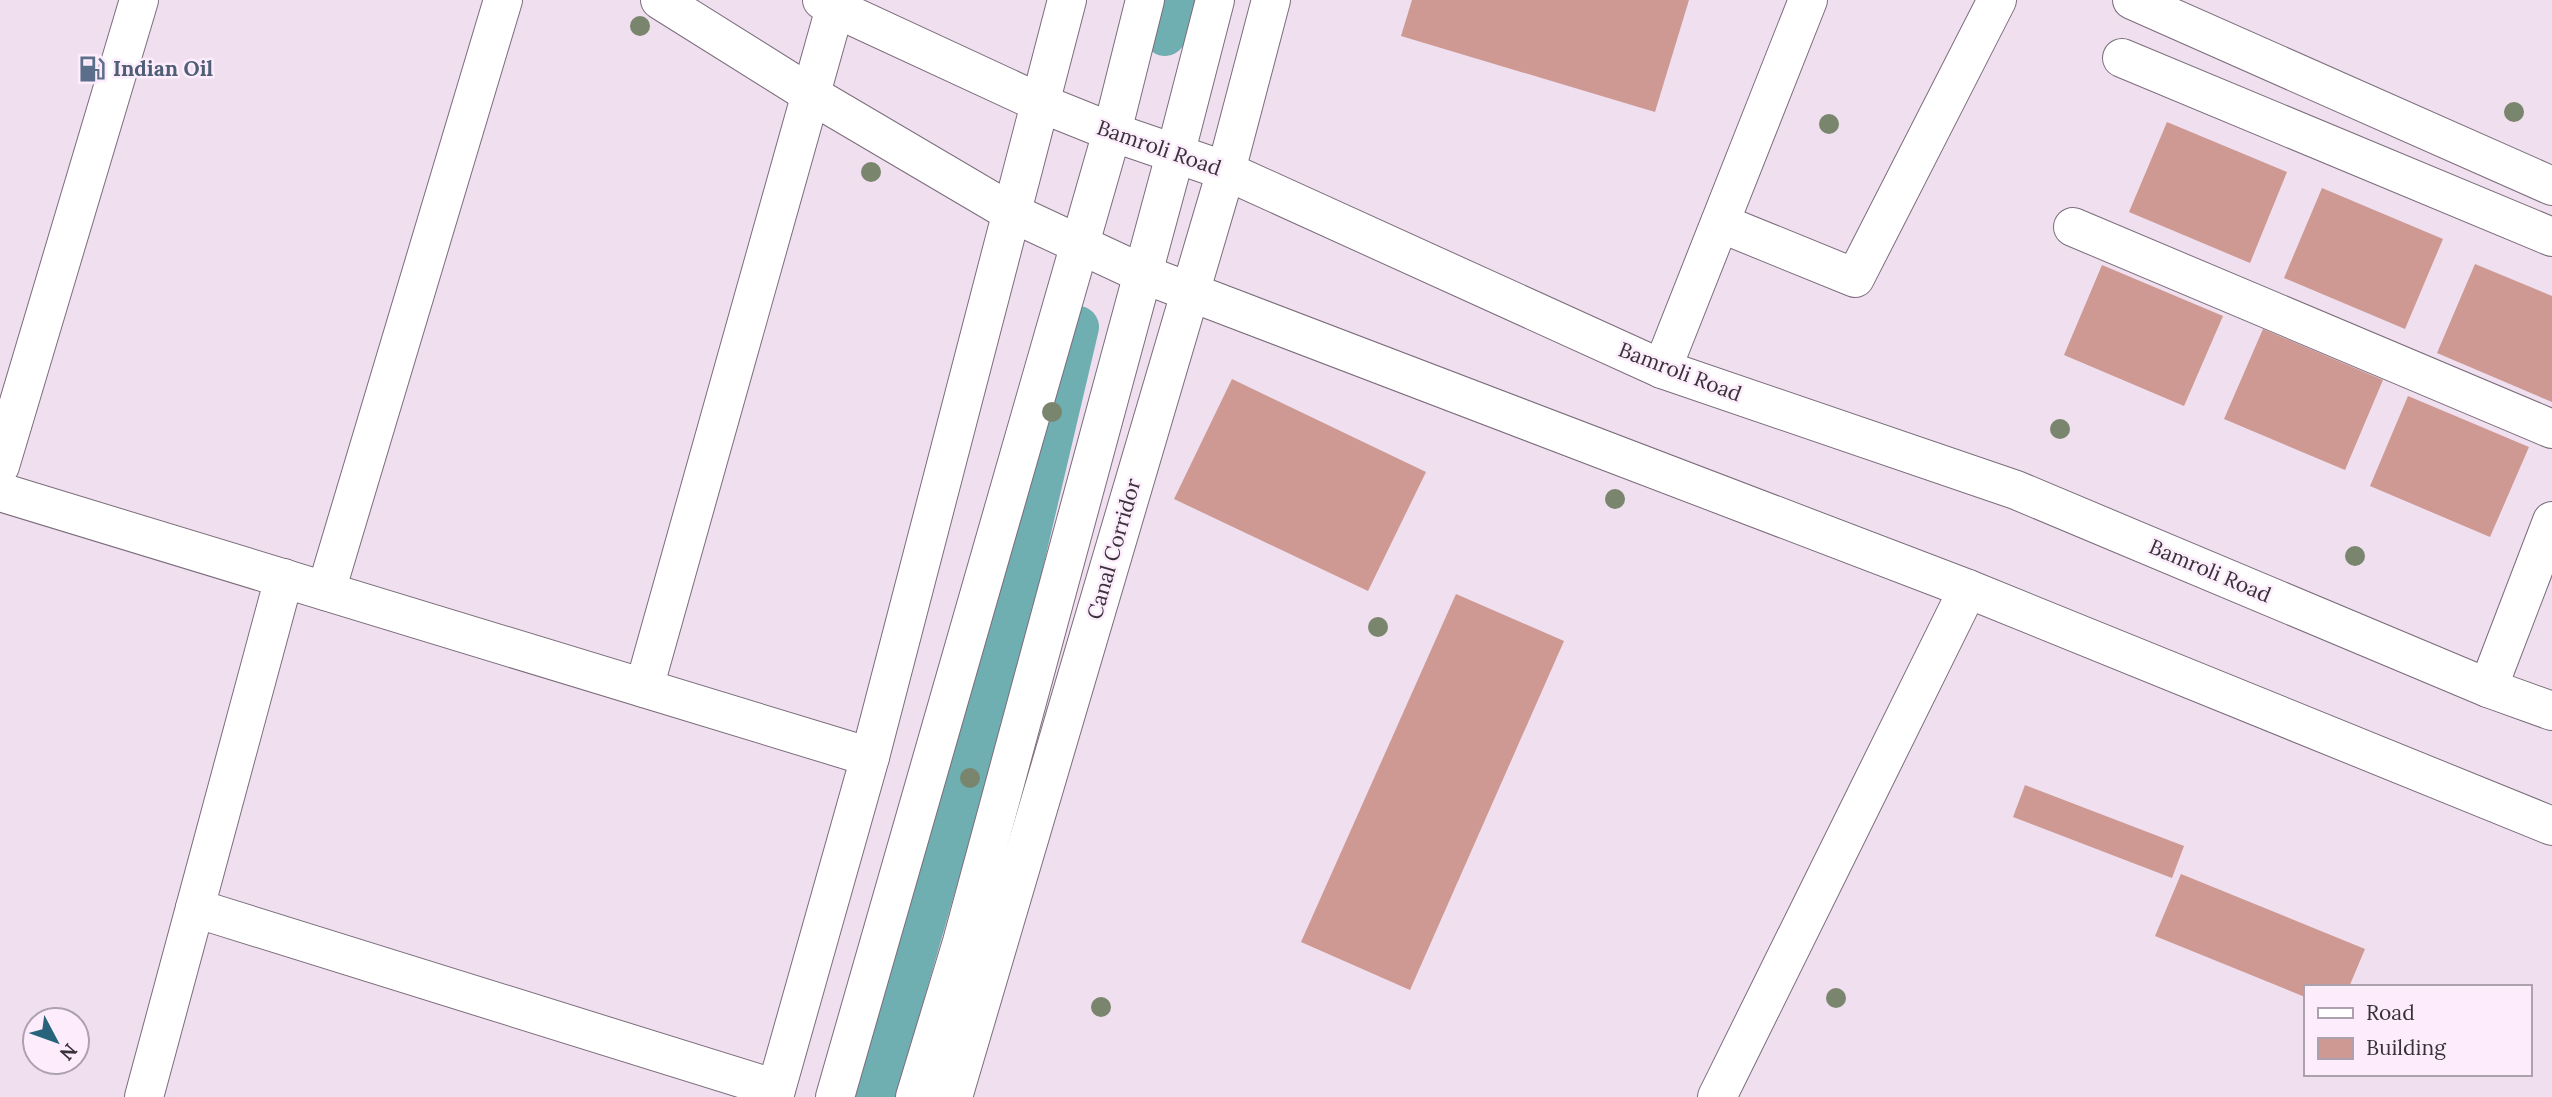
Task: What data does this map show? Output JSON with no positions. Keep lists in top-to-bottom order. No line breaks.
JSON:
{"streets":{"street":["Bamroli Road","Canal Corridor"]},"crossings":[["Bamroli Road","Canal Corridor"]],"places":{"fuel station":["Indian Oil"]},"legend":["Road","Building"],"north":"bottom right"}
